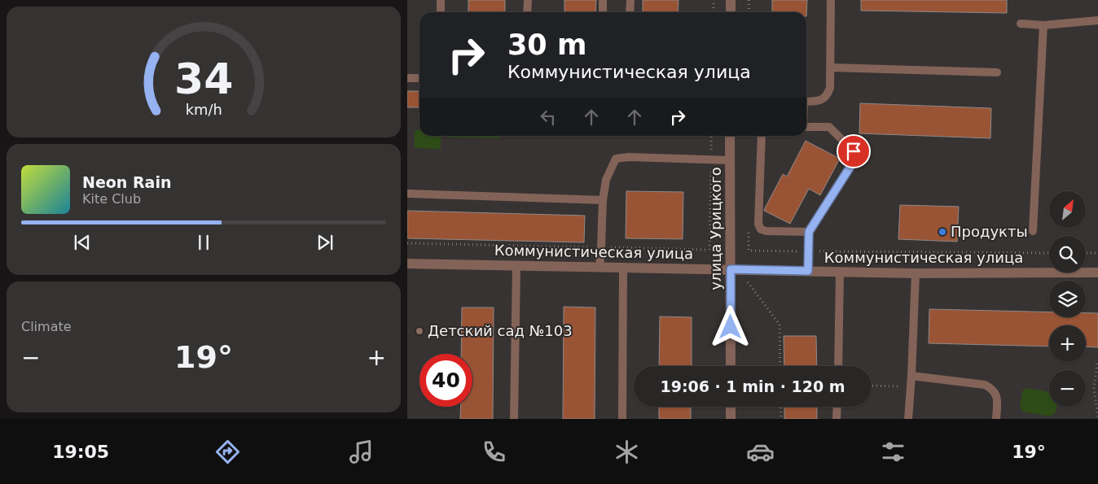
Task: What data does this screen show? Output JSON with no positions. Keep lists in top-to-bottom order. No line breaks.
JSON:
{"streets":{"street":["улица Урицкого","Коммунистическая улица"]},"crossings":[["улица Урицкого","Коммунистическая улица"]],"places":["Продукты","Детский сад №103"],"north":"top right","page":{"turn":["30 m","Коммунистическая улица"],"song":["Neon Rain","Kite Club"],"map_buttons":["+","−"],"tile":"Climate","heat":["−","19°","+"],"limit":"40","trip":"19:06 · 1 min · 120 m","tabs":["19:05","19°"],"gauge":["34","km/h"]}}
